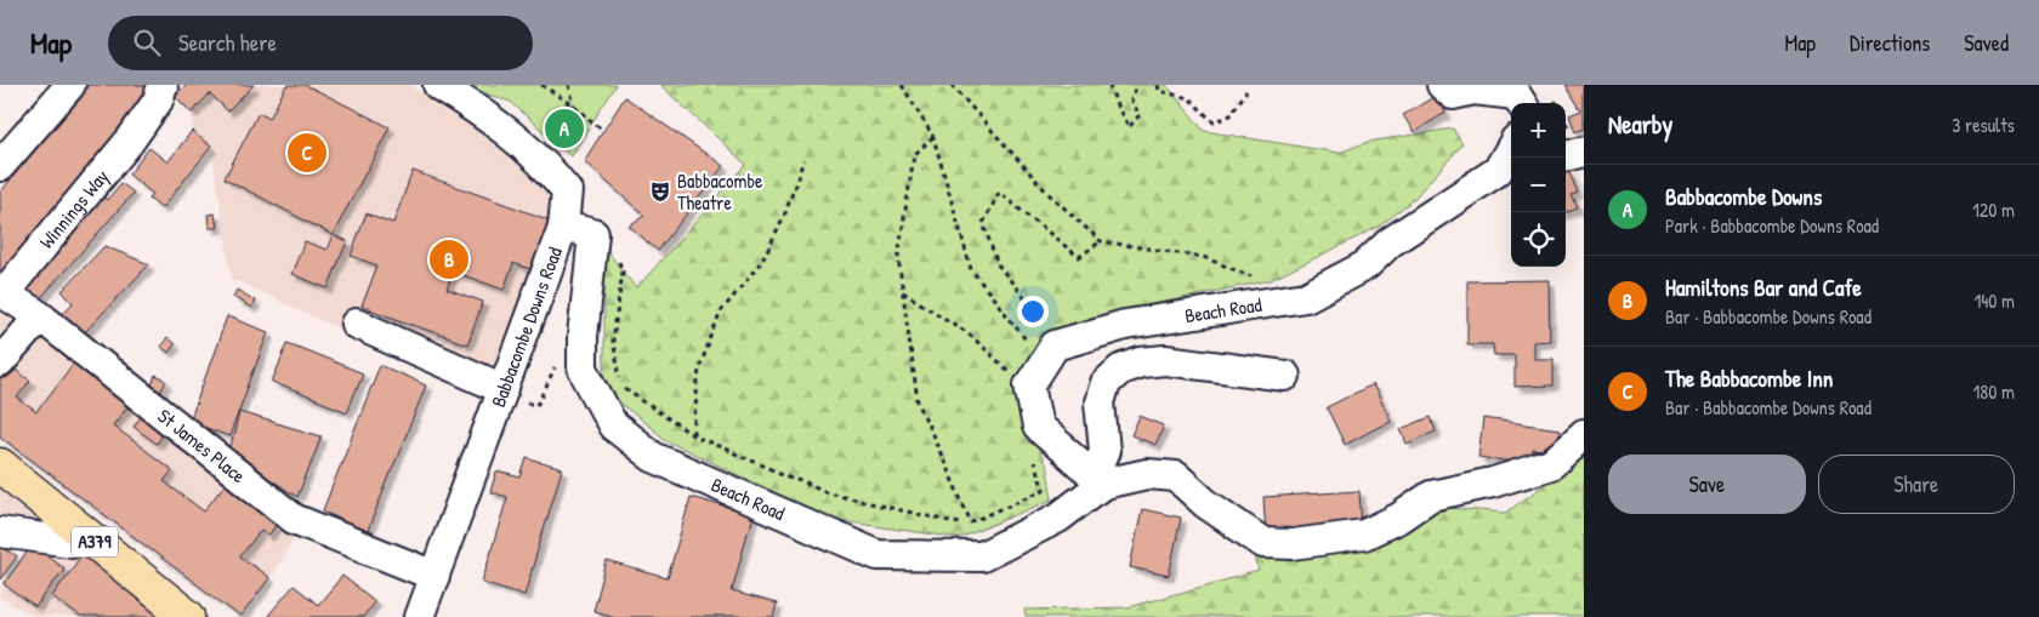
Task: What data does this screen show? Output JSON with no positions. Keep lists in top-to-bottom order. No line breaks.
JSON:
{"streets":{"main road":["A379"],"street":["Winnings Way","Beach Road","Babbacombe Downs Road","St James Place"]},"crossings":[["Winnings Way","St James Place"],["Beach Road","Babbacombe Downs Road"],["Babbacombe Downs Road","St James Place"]],"places":{"theatre":["Babbacombe Theatre"]},"page":{"header":"Map","search":"Search here","nav":["Map","Directions","Saved"],"heading":["Nearby","3 results"],"map_buttons":["+","−"],"pins":["A","C","B"],"list":[{"mark":"A","name":"Babbacombe Downs","note":"Park · Babbacombe Downs Road","value":"120 m"},{"mark":"B","name":"Hamiltons Bar and Cafe","note":"Bar · Babbacombe Downs Road","value":"140 m"},{"mark":"C","name":"The Babbacombe Inn","note":"Bar · Babbacombe Downs Road","value":"180 m"}],"buttons":["Save","Share"]}}
